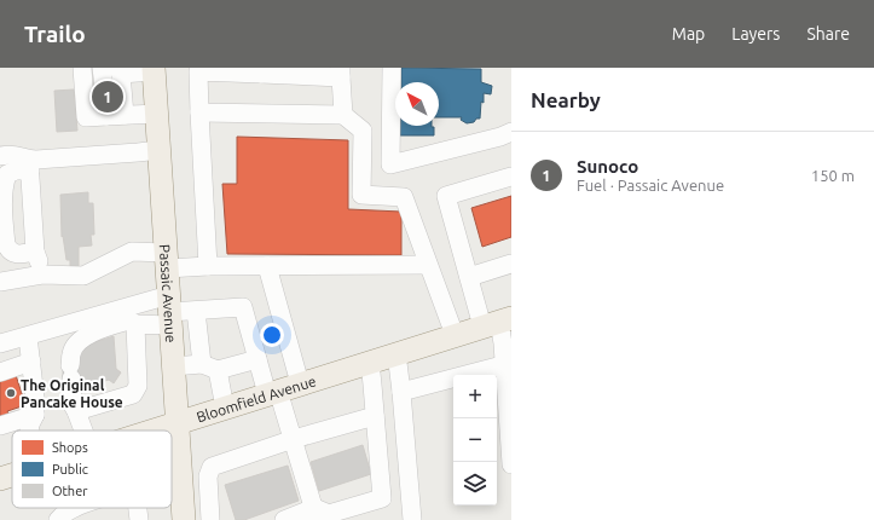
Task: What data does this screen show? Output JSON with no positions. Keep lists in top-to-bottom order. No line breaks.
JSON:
{"streets":{"main road":["Passaic Avenue","Bloomfield Avenue"]},"crossings":[["Passaic Avenue","Bloomfield Avenue"]],"places":["The Original Pancake House"],"legend":["Shops","Public","Other"],"north":"top left","page":{"header":"Trailo","nav":["Map","Layers","Share"],"heading":"Nearby","pins":"1","list":[{"mark":"1","name":"Sunoco","note":"Fuel · Passaic Avenue","value":"150 m"}],"map_buttons":["+","−"]}}
